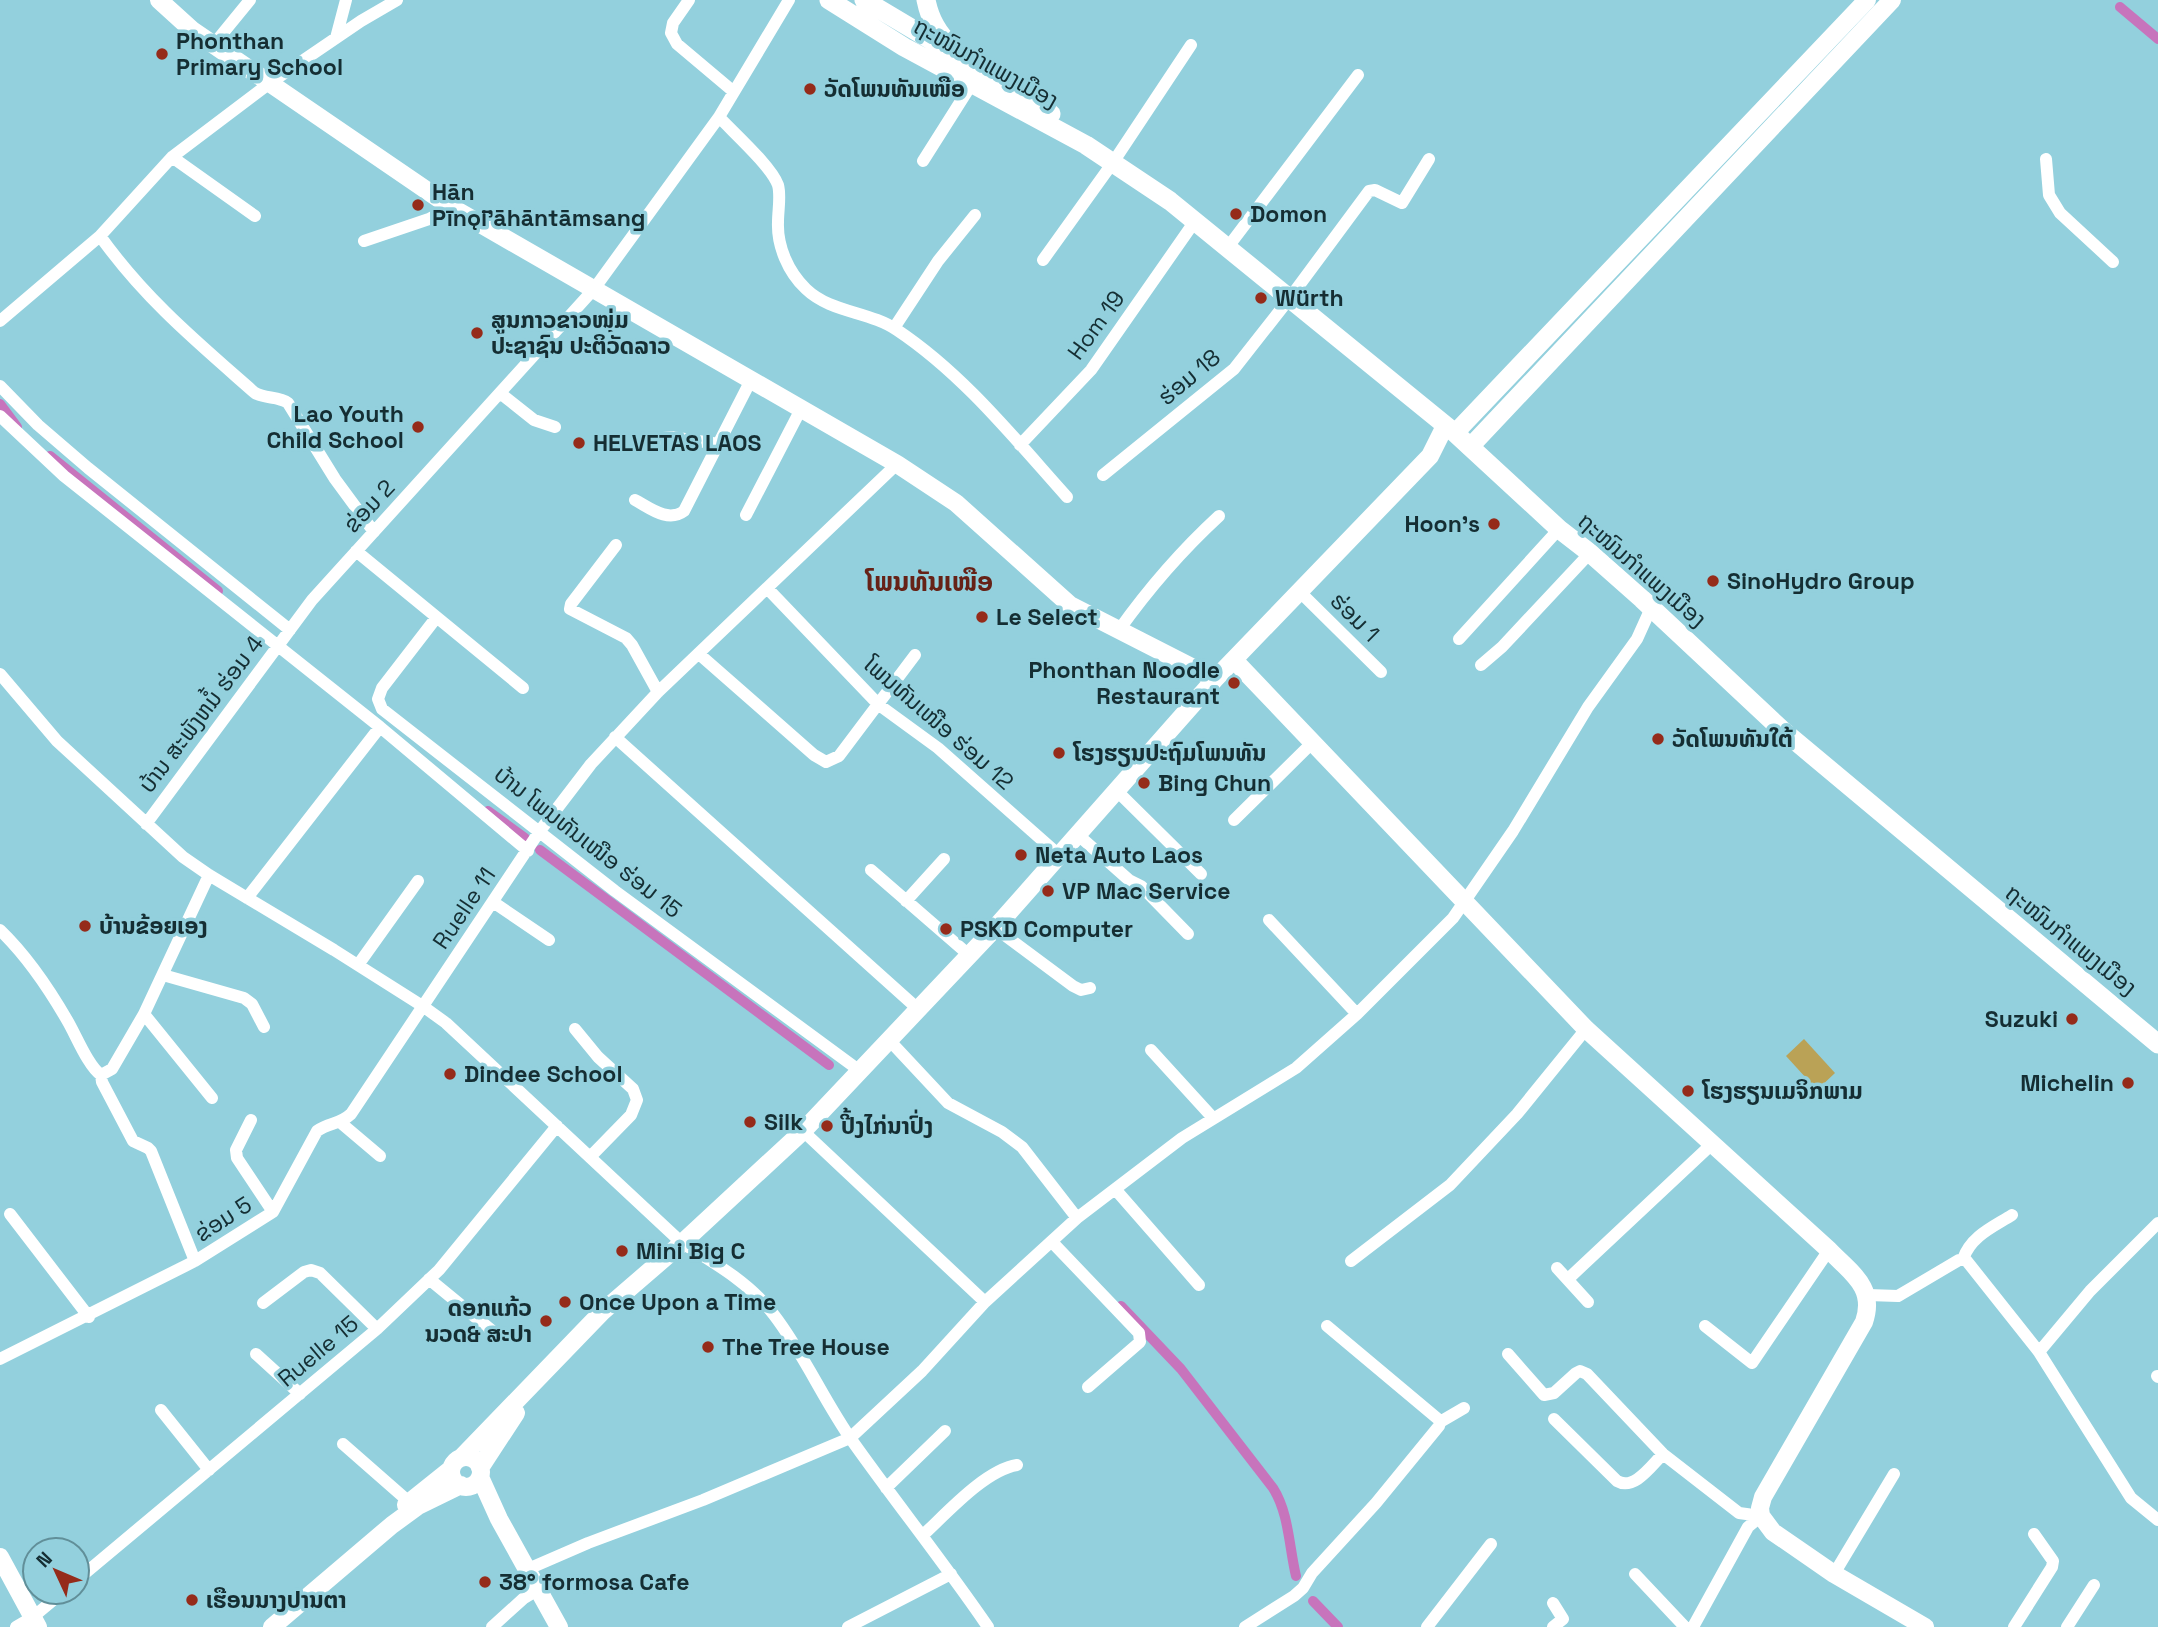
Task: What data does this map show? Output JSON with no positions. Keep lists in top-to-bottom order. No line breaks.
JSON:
{"streets":{"main road":["ຖະໜົນກຳແພງເມືອງ"],"street":["Hom 19","ຮ່ອມ 18","ຂ່ອມ 2","ຮ່ອມ 1","ບ້ານ ສະພັງຫມໍ້ ຮ່ອມ 4","ໂພນທັນເໜືອ ຮ່ອມ 12","ບ້ານ ໂພນທັນເໜືອ ຮ່ອມ 15","Ruelle 11","ຂ່ອມ 5","Ruelle 15"]},"crossings":[["ຖະໜົນກຳແພງເມືອງ","Hom 19"],["ຖະໜົນກຳແພງເມືອງ","ຮ່ອມ 18"],["ຂ່ອມ 2","ບ້ານ ສະພັງຫມໍ້ ຮ່ອມ 4"],["ໂພນທັນເໜືອ ຮ່ອມ 12","Ruelle 11"],["ບ້ານ ໂພນທັນເໜືອ ຮ່ອມ 15","Ruelle 11"],["Ruelle 11","ຂ່ອມ 5"]],"districts":["ໂພນທັນເໜືອ"],"places":["Phonthan Primary School","ວັດໂພນທັນເໜືອ","Hān Pīnǭi’āhāntāmsang","Domon","Würth","ສູນກາວຂາວໜຸ່ມ ປະຊາຊົນ ປະຕິວັດລາວ","Lao Youth Child School","HELVETAS LAOS","Hoon's","SinoHydro Group","Le Select","Phonthan Noodle Restaurant","ວັດໂພນທັນໃຕ້","ໂຮງຮຽນປະຖົມໂພນທັນ","Bing Chun","Neta Auto Laos","VP Mac Service","ບ້ານຂ້ອຍເອງ","PSKD Computer","Suzuki","Dindee School","Michelin","ໂຮງຮຽນເມຈິກພາມ","Silk","ປີ້ງໄກ່ນາປົ່ງ","Mini Big C","Once Upon a Time","ດອກແກ້ວ ນວດ& ສະປາ","The Tree House","38° formosa Cafe","ເຮືອນນາງປານຕາ"],"north":"top left"}
